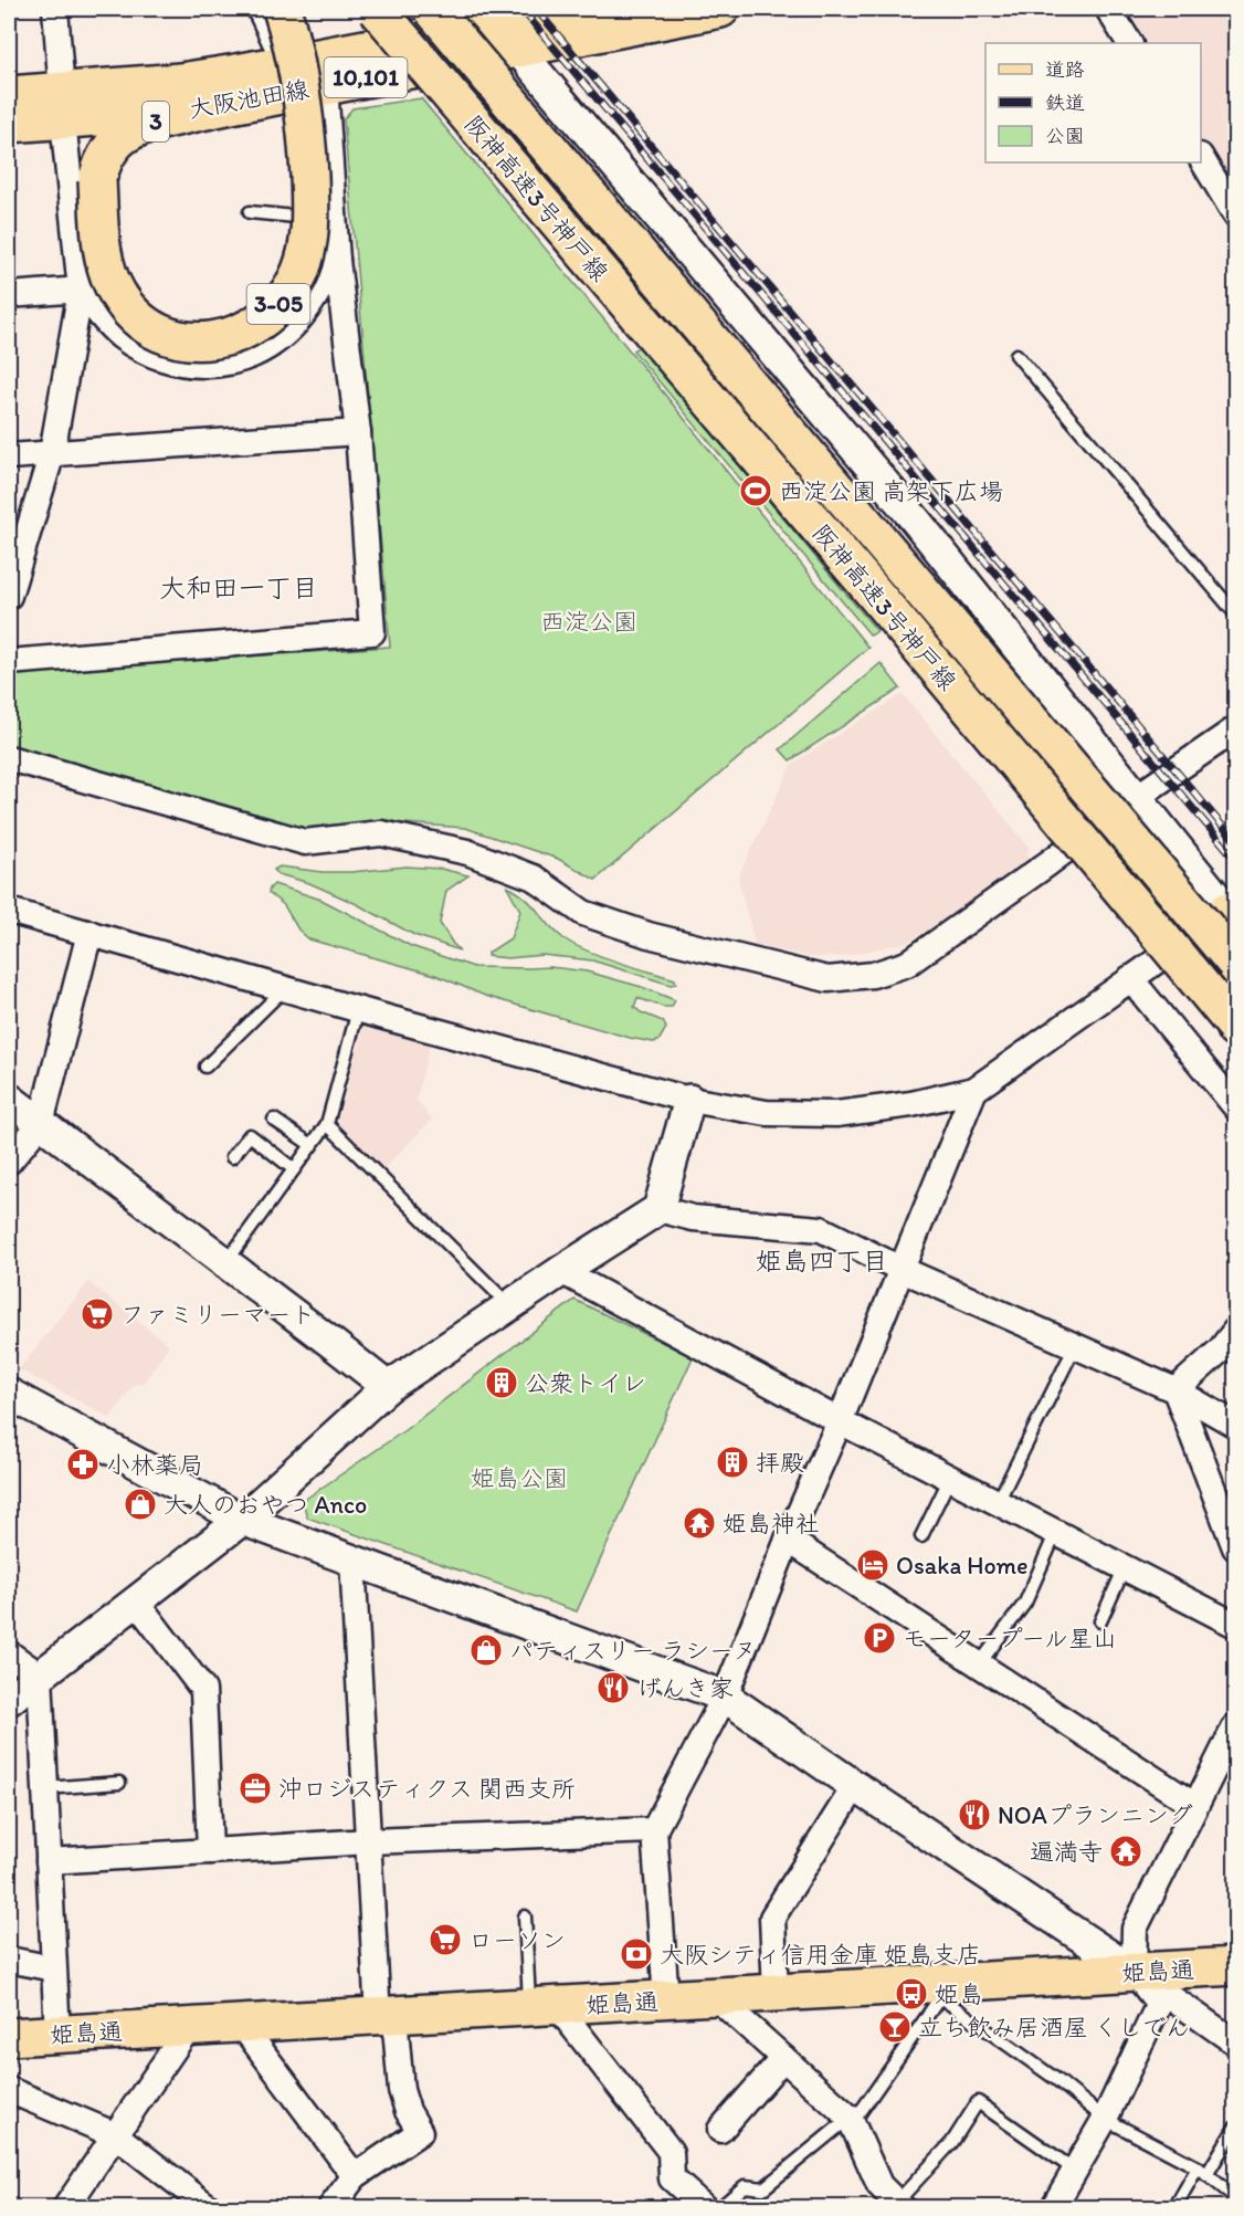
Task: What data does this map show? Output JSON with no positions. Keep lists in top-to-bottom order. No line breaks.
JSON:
{"streets":{"main road":["10,101","大阪池田線","3","阪神高速3号神戸線","3-05","姫島通"]},"crossings":[["大阪池田線","3"],["3","3-05"]],"districts":["大和田一丁目","姫島四丁目"],"parks":["西淀公園","姫島公園"],"places":{"sports":["西淀公園 高架下広場"],"supermarket":["ファミリーマート","ローソン"],"building":["公衆トイレ","拝殿"],"pharmacy":["小林薬局"],"shop":["大人のおやつ Anco","パティスリー ラシーヌ"],"temple":["姫島神社","遍満寺"],"hotel":["Osaka Home"],"parking":["モータープール星山"],"restaurant":["げんき家","NOAプランニング"],"office":["沖ロジスティクス 関西支所"],"bank":["大阪シティ信用金庫 姫島支店"],"bus stop":["姫島"],"bar":["立ち飲み居酒屋 くしでん"]},"legend":["道路","鉄道","公園"]}
